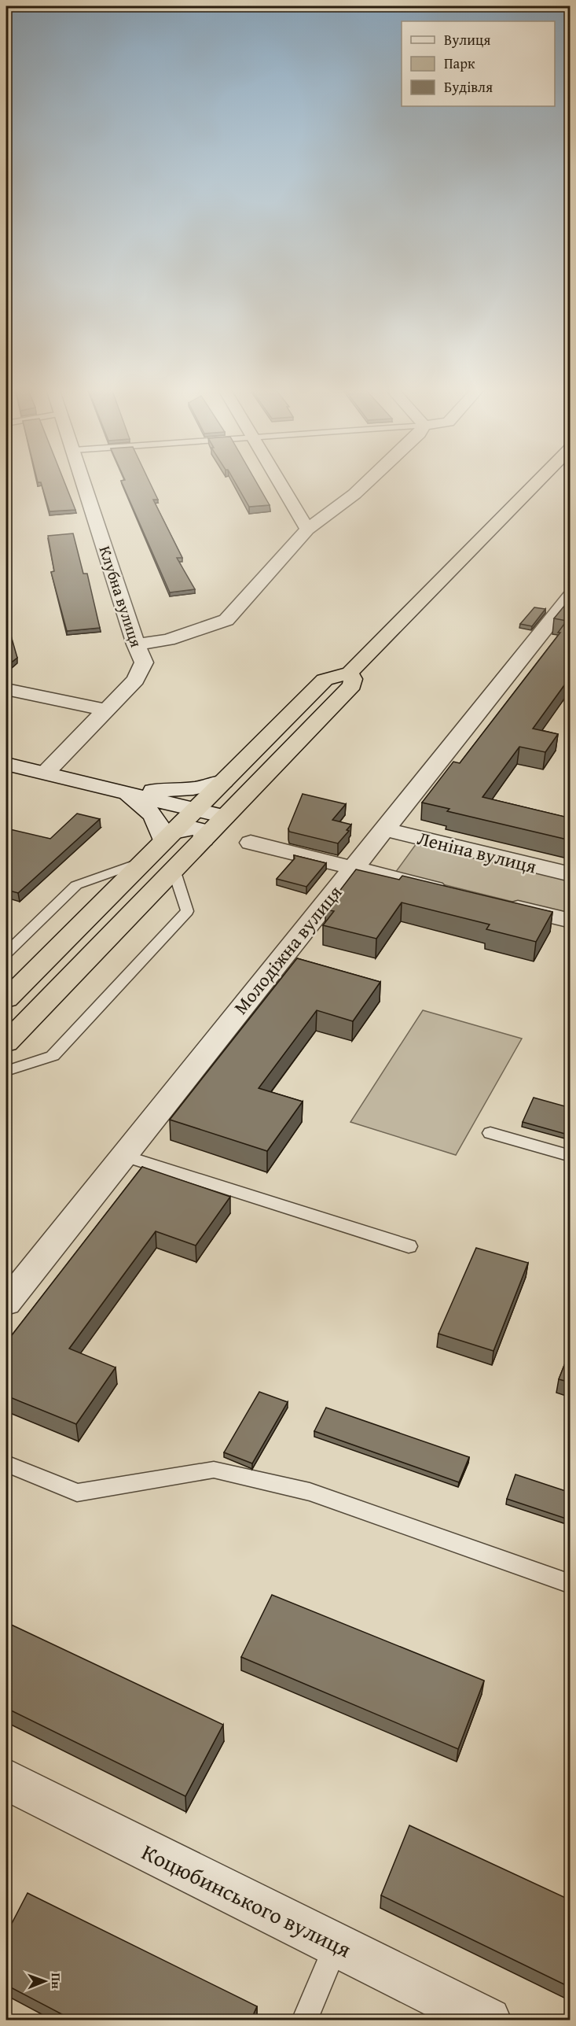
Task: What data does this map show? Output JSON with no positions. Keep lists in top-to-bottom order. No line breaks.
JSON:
{"streets":{"street":["Клубна вулиця","Леніна вулиця","Молодіжна вулиця","Коцюбинського вулиця"]},"crossings":[["Леніна вулиця","Молодіжна вулиця"]],"legend":["Вулиця","Парк","Будівля"],"north":"right"}
